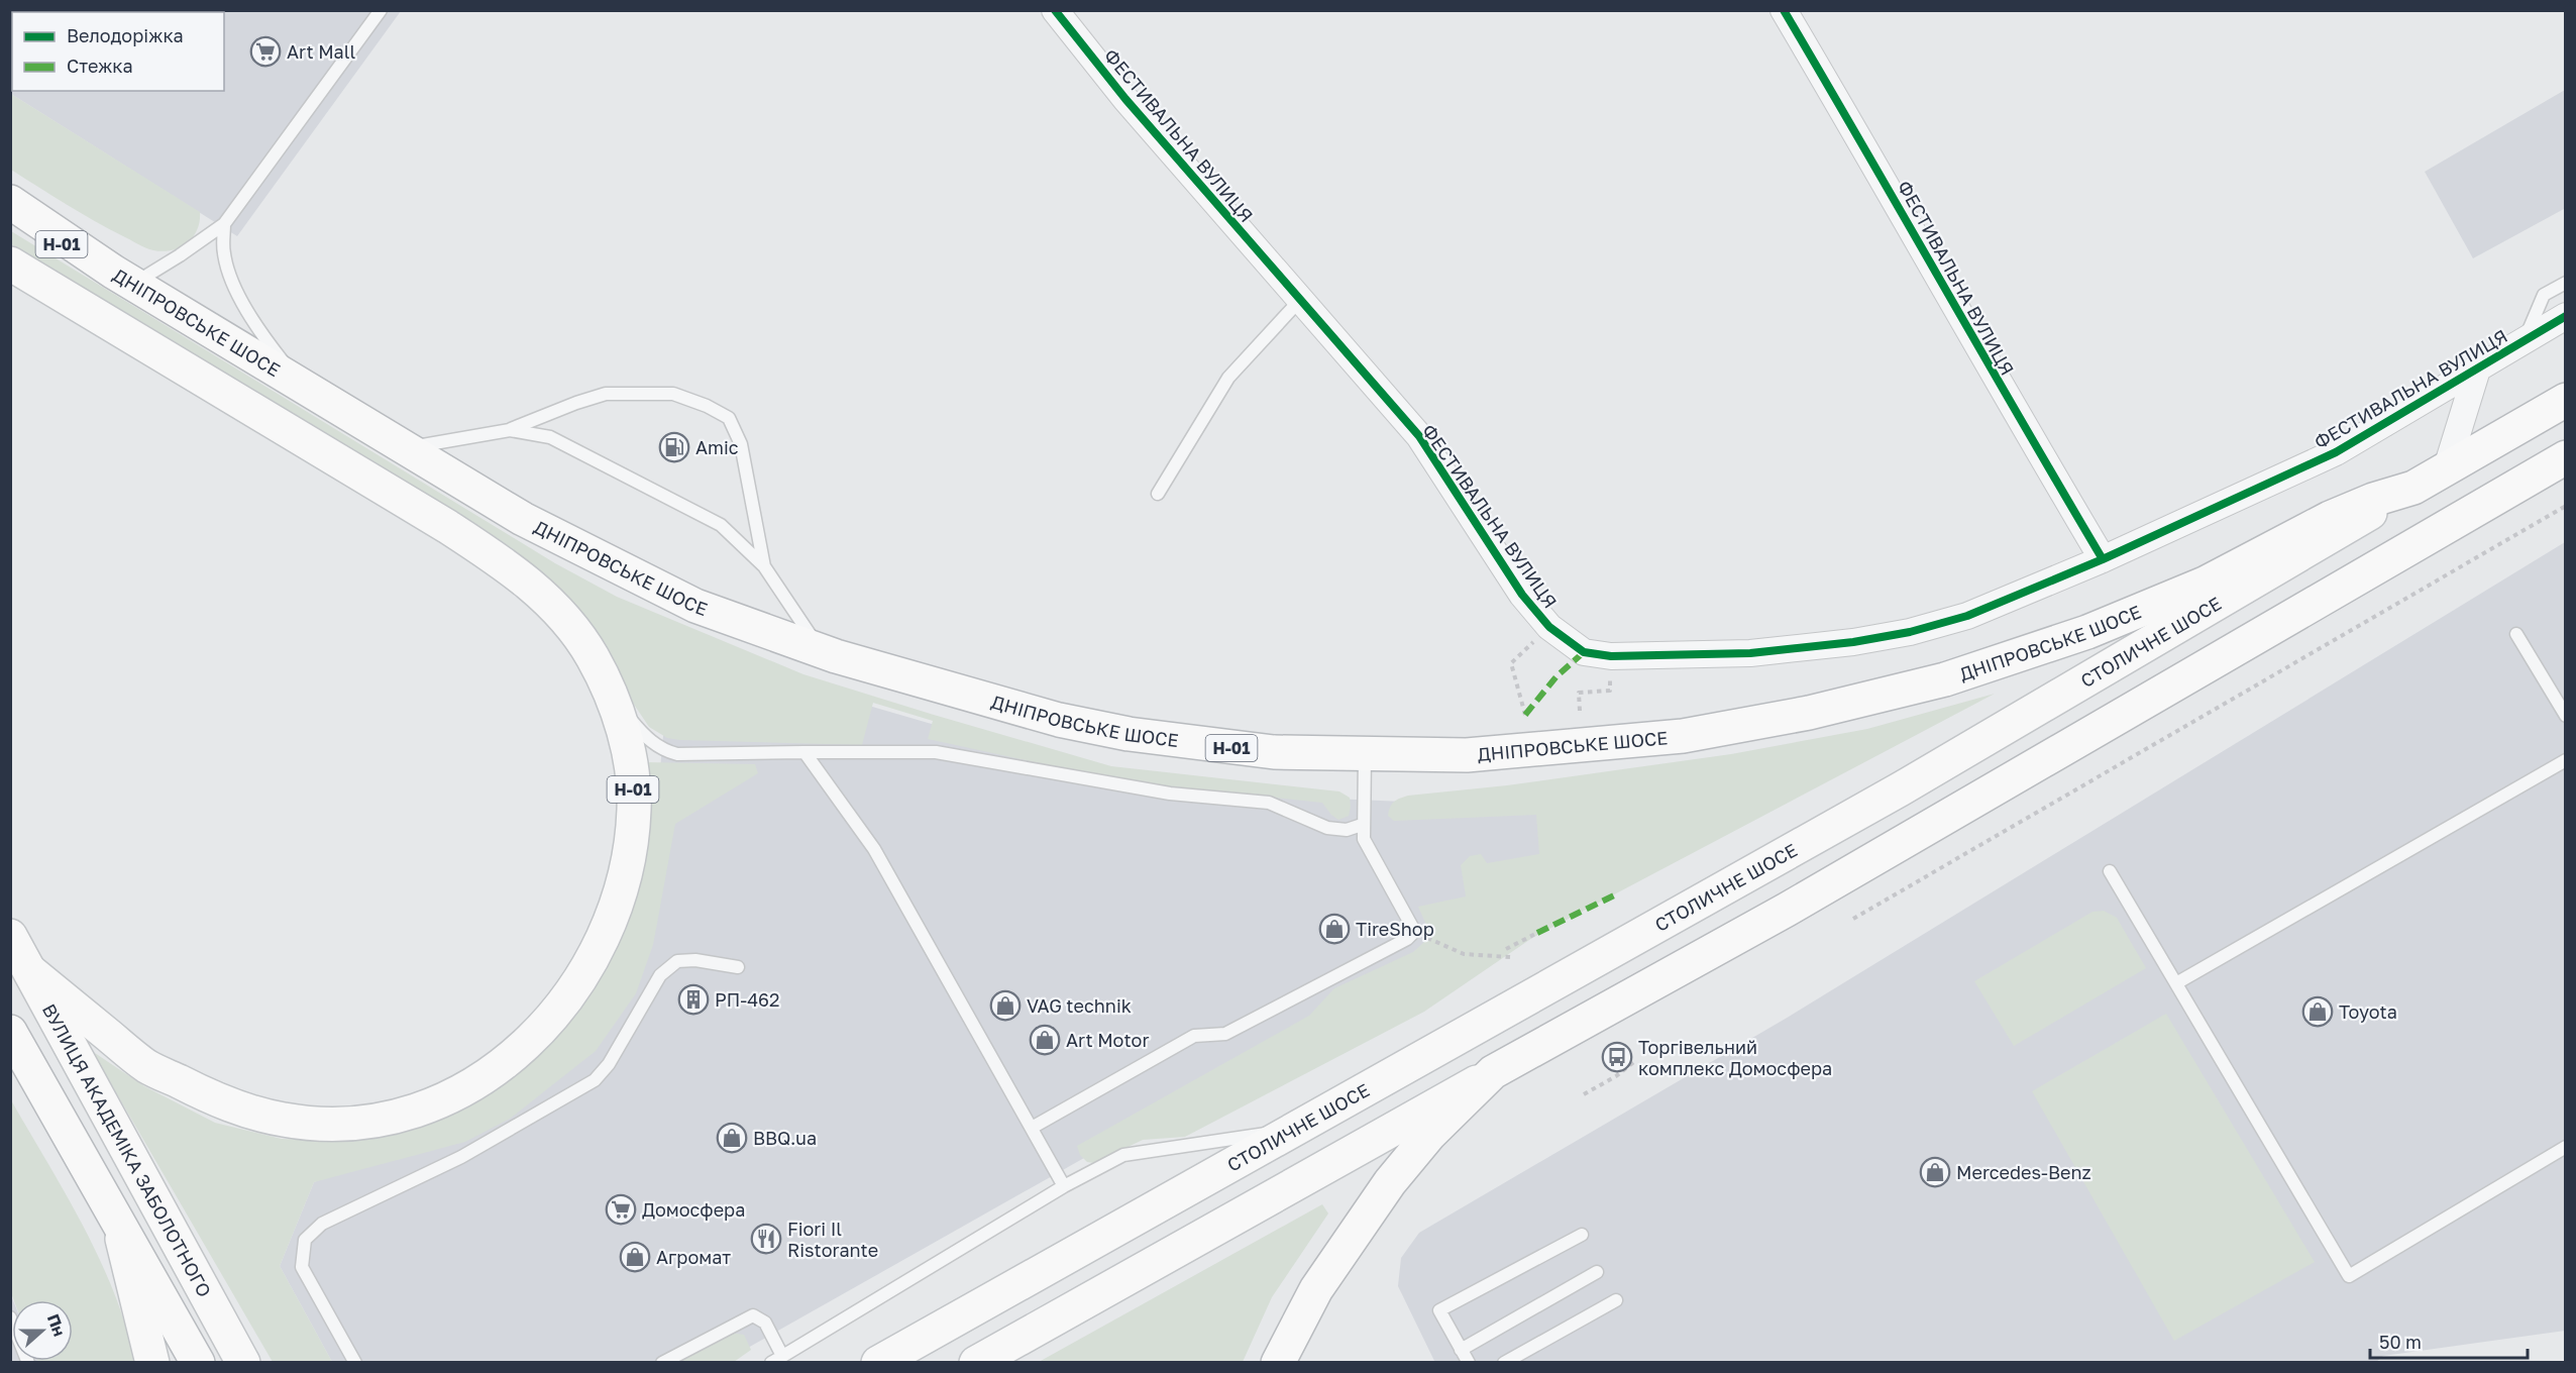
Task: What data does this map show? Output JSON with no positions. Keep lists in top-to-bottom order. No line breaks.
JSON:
{"streets":{"main road":["Н-01","ДНІПРОВСЬКЕ ШОСЕ","СТОЛИЧНЕ ШОСЕ","ВУЛИЦЯ АКАДЕМІКА ЗАБОЛОТНОГО"],"street":["ФЕСТИВАЛЬНА ВУЛИЦЯ"]},"crossings":[["Н-01","ВУЛИЦЯ АКАДЕМІКА ЗАБОЛОТНОГО"],["ДНІПРОВСЬКЕ ШОСЕ","СТОЛИЧНЕ ШОСЕ"]],"places":{"supermarket":["Art Mall","Домосфера"],"fuel station":["Amic"],"shop":["TireShop","VAG technik","Toyota","Art Motor","BBQ.ua","Mercedes-Benz","Агромат"],"building":["РП-462"],"bus stop":["Торгівельний комплекс Домосфера"],"restaurant":["Fiori Il Ristorante"]},"legend":["Велодоріжка","Стежка"],"scale_bar":"50 m","north":"right"}
